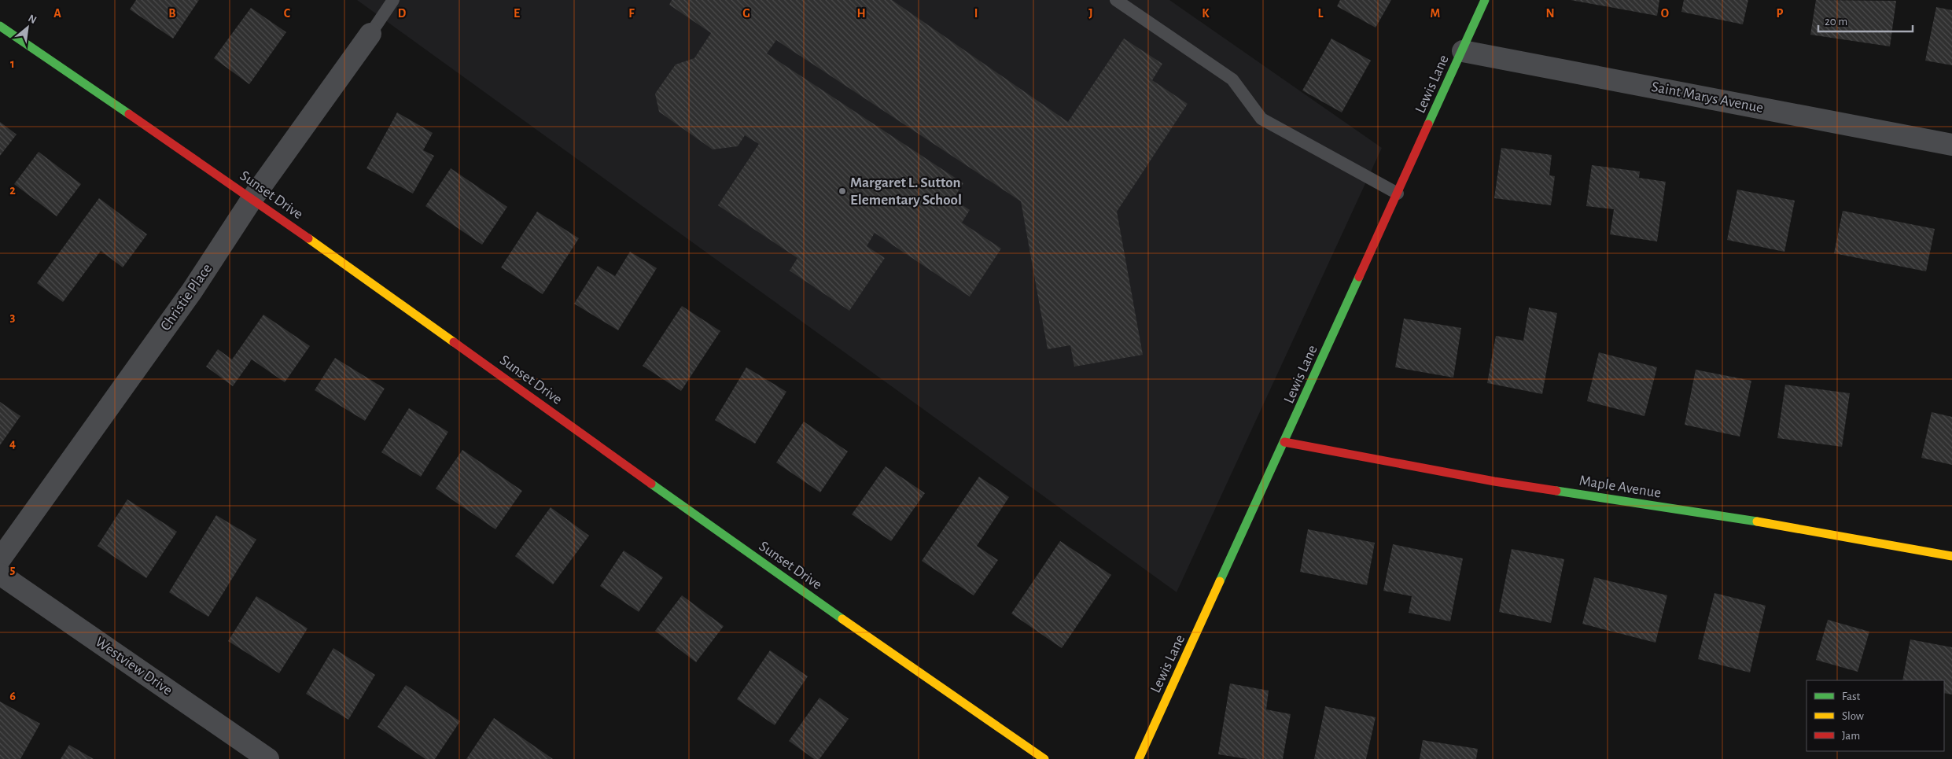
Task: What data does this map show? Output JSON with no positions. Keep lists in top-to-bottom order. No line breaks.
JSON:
{"streets":{"street":["Lewis Lane","Saint Marys Avenue","Sunset Drive","Christie Place","Maple Avenue","Westview Drive"]},"crossings":[["Lewis Lane","Saint Marys Avenue"],["Lewis Lane","Maple Avenue"],["Sunset Drive","Christie Place"]],"places":["Margaret L. Sutton Elementary School"],"legend":["Fast","Slow","Jam"],"scale_bar":"20 m","north":"top right","grid":{"columns":["A","B","C","D","E","F","G","H","I","J","K","L","M","N","O","P"],"rows":["1","2","3","4","5","6"]}}
